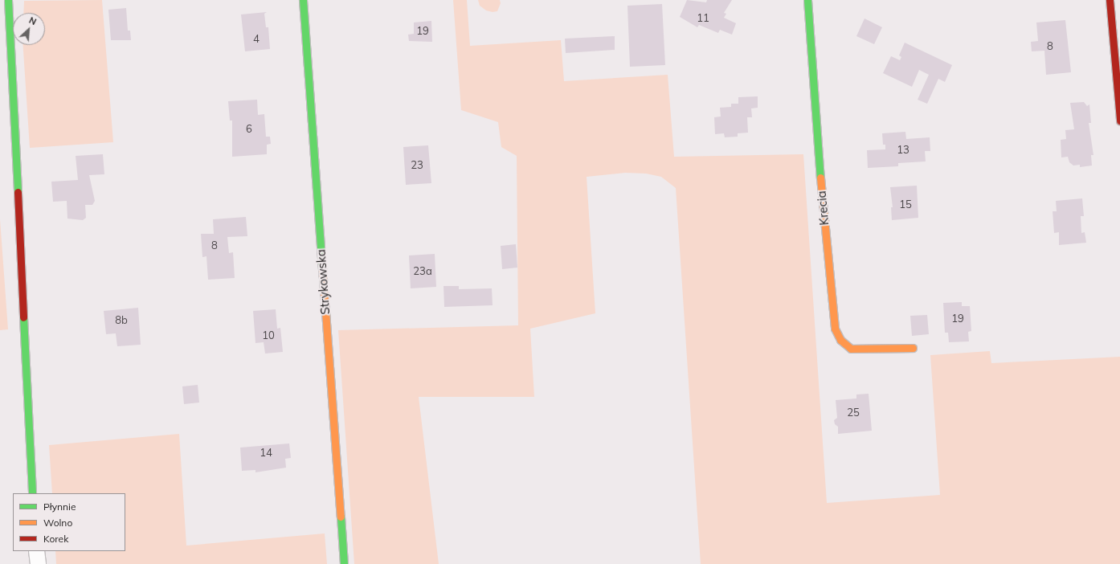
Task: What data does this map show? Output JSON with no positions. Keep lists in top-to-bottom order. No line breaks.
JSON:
{"streets":{"street":["Krecia","Strykowska"]},"house_numbers":["11","19","4","8","6","13","23","15","8","23a","19","8b","10","25","14"],"legend":["Płynnie","Wolno","Korek"],"north":"top right"}
